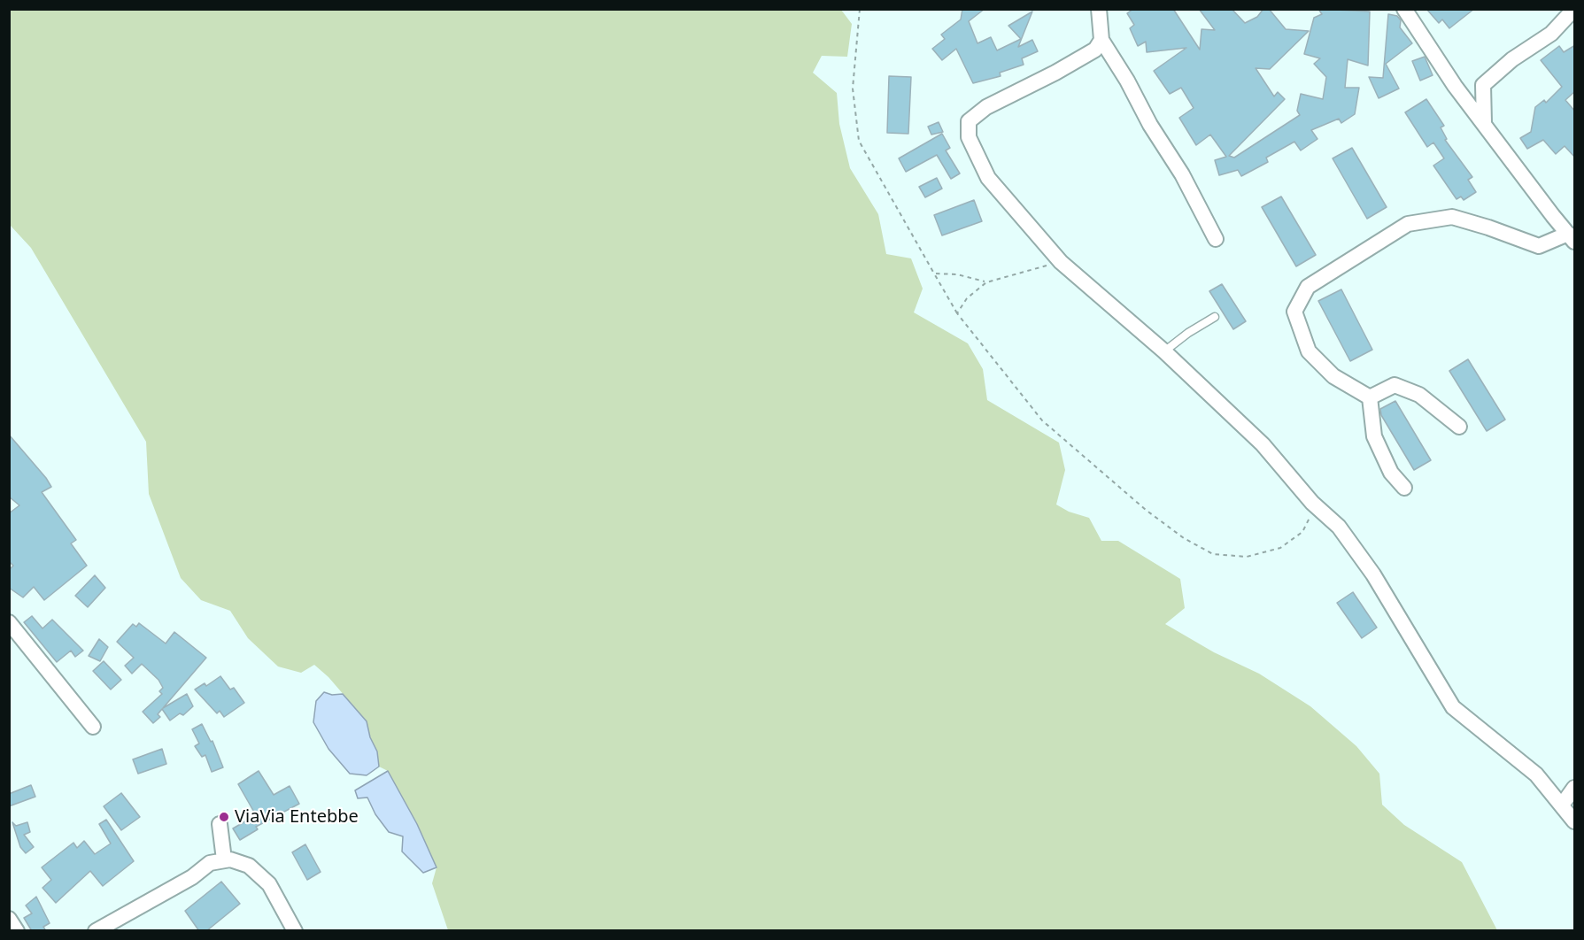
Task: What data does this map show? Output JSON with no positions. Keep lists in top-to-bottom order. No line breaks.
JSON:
{"places":["ViaVia Entebbe"]}
